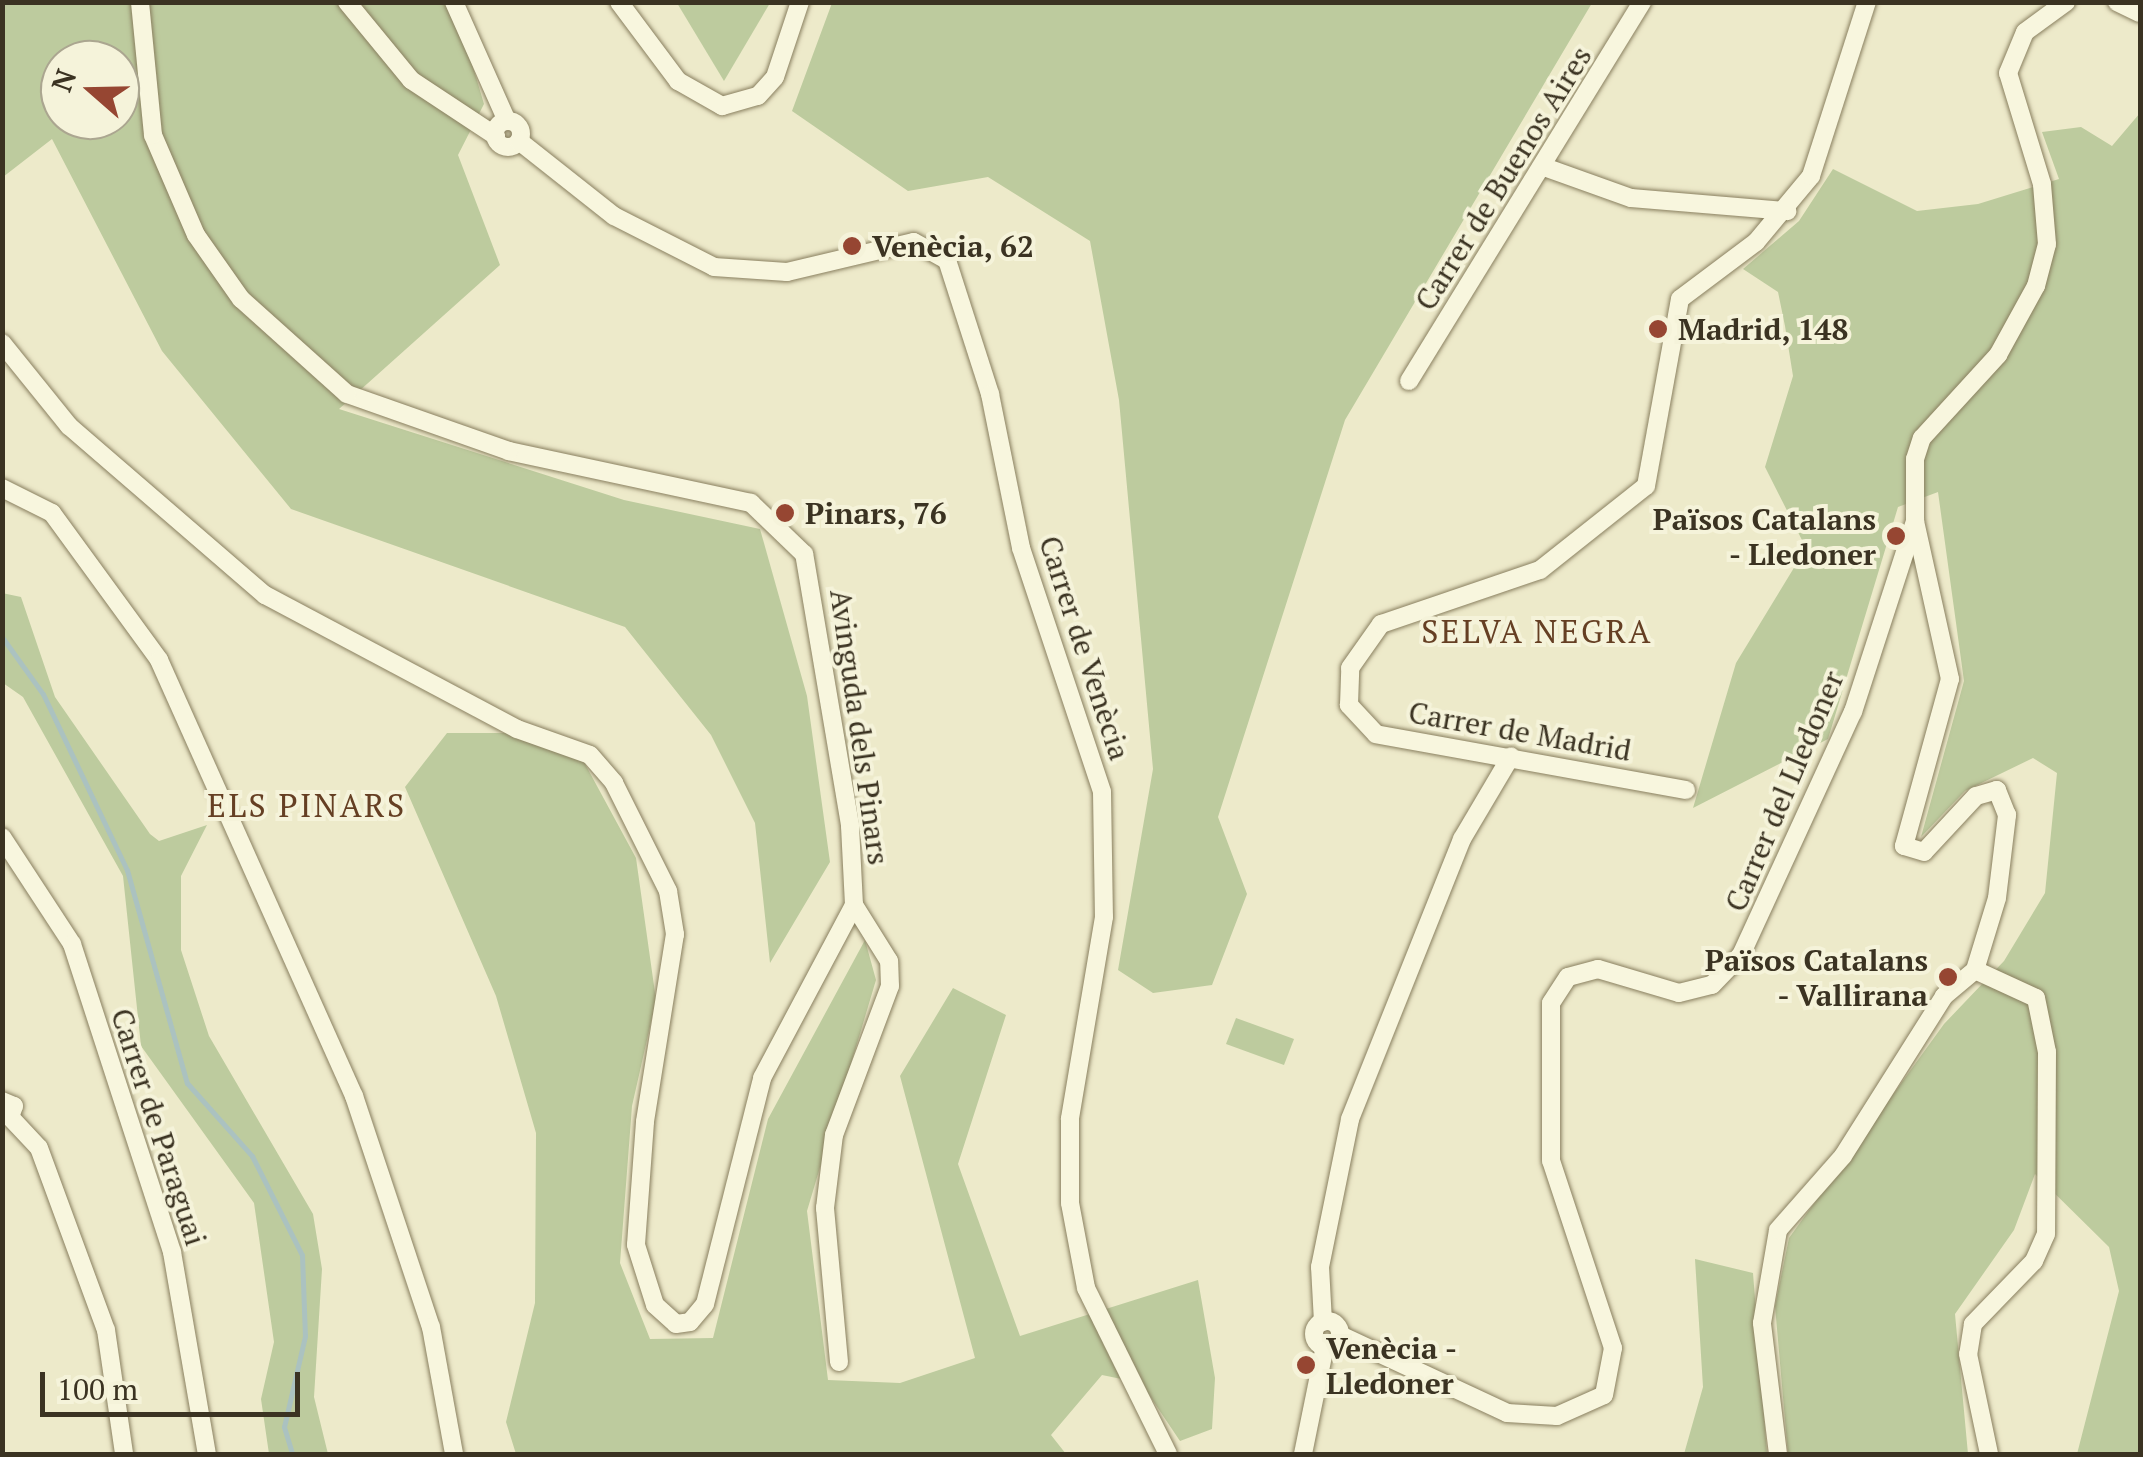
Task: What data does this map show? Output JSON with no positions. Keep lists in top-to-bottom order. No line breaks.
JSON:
{"streets":{"street":["Carrer de Buenos Aires","Carrer de Venècia","Avinguda dels Pinars","Carrer de Madrid","Carrer del Lledoner","Carrer de Paraguai"]},"districts":["SELVA NEGRA","ELS PINARS"],"places":["Venècia, 62","Madrid, 148","Pinars, 76","Països Catalans - Lledoner","Països Catalans - Vallirana","Venècia - Lledoner"],"scale_bar":"100 m","north":"left"}
